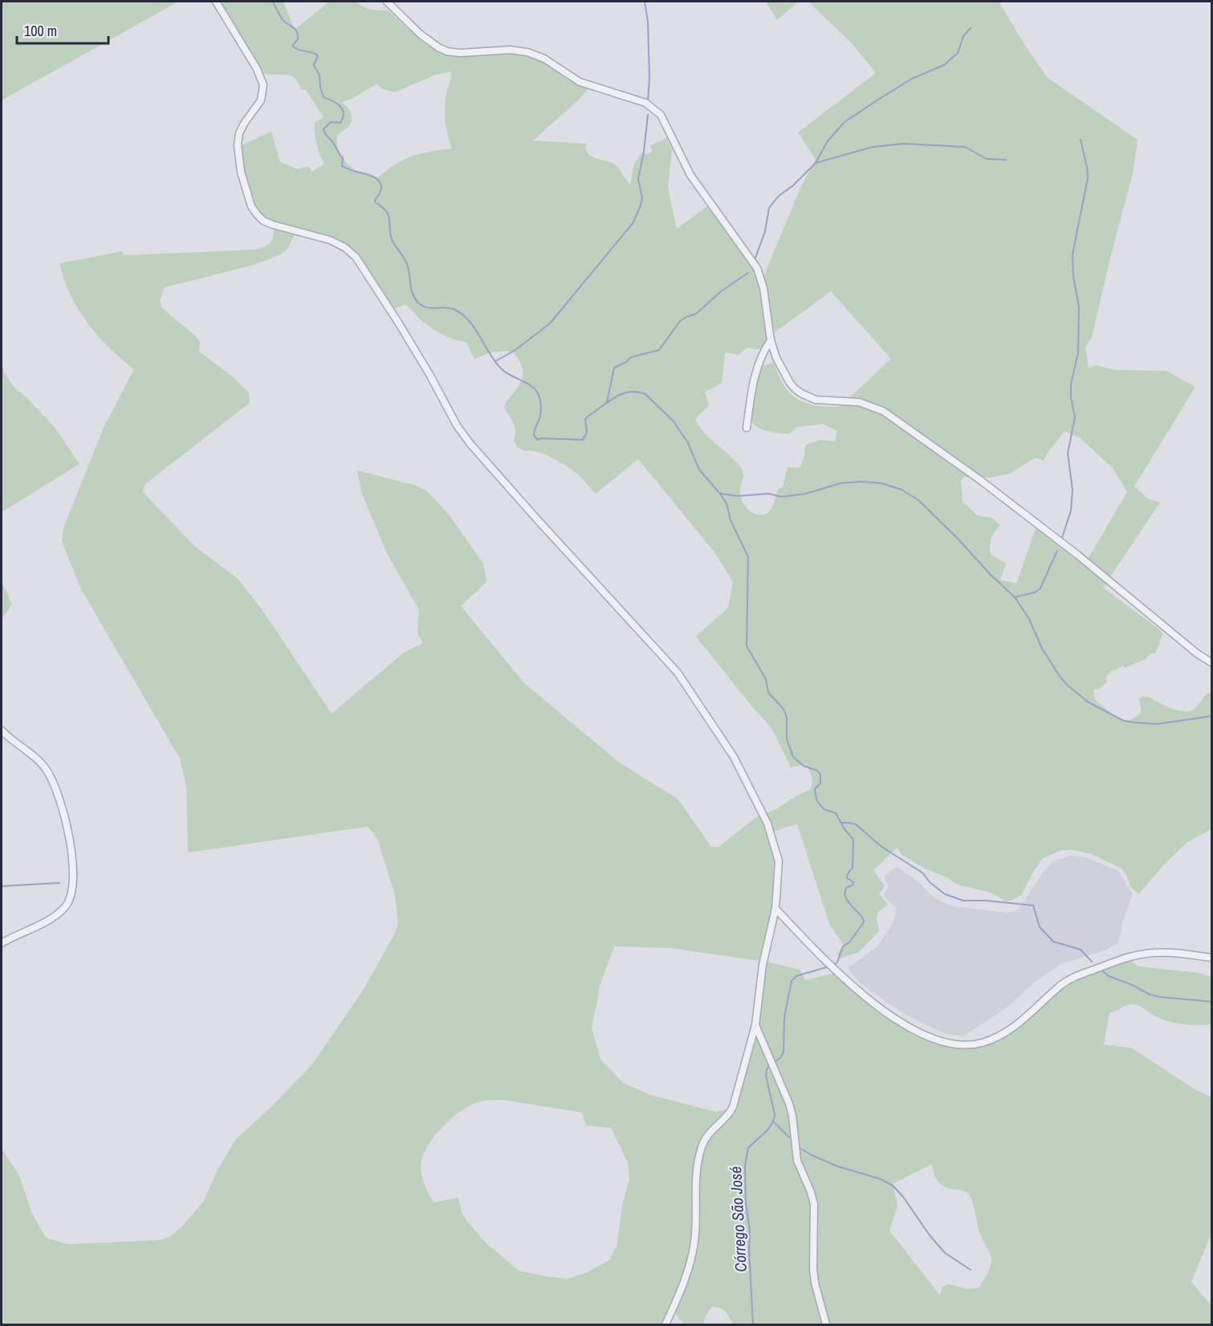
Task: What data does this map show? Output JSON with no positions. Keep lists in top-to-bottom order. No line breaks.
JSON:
{"water":["Córrego São José"],"scale_bar":"100 m"}
